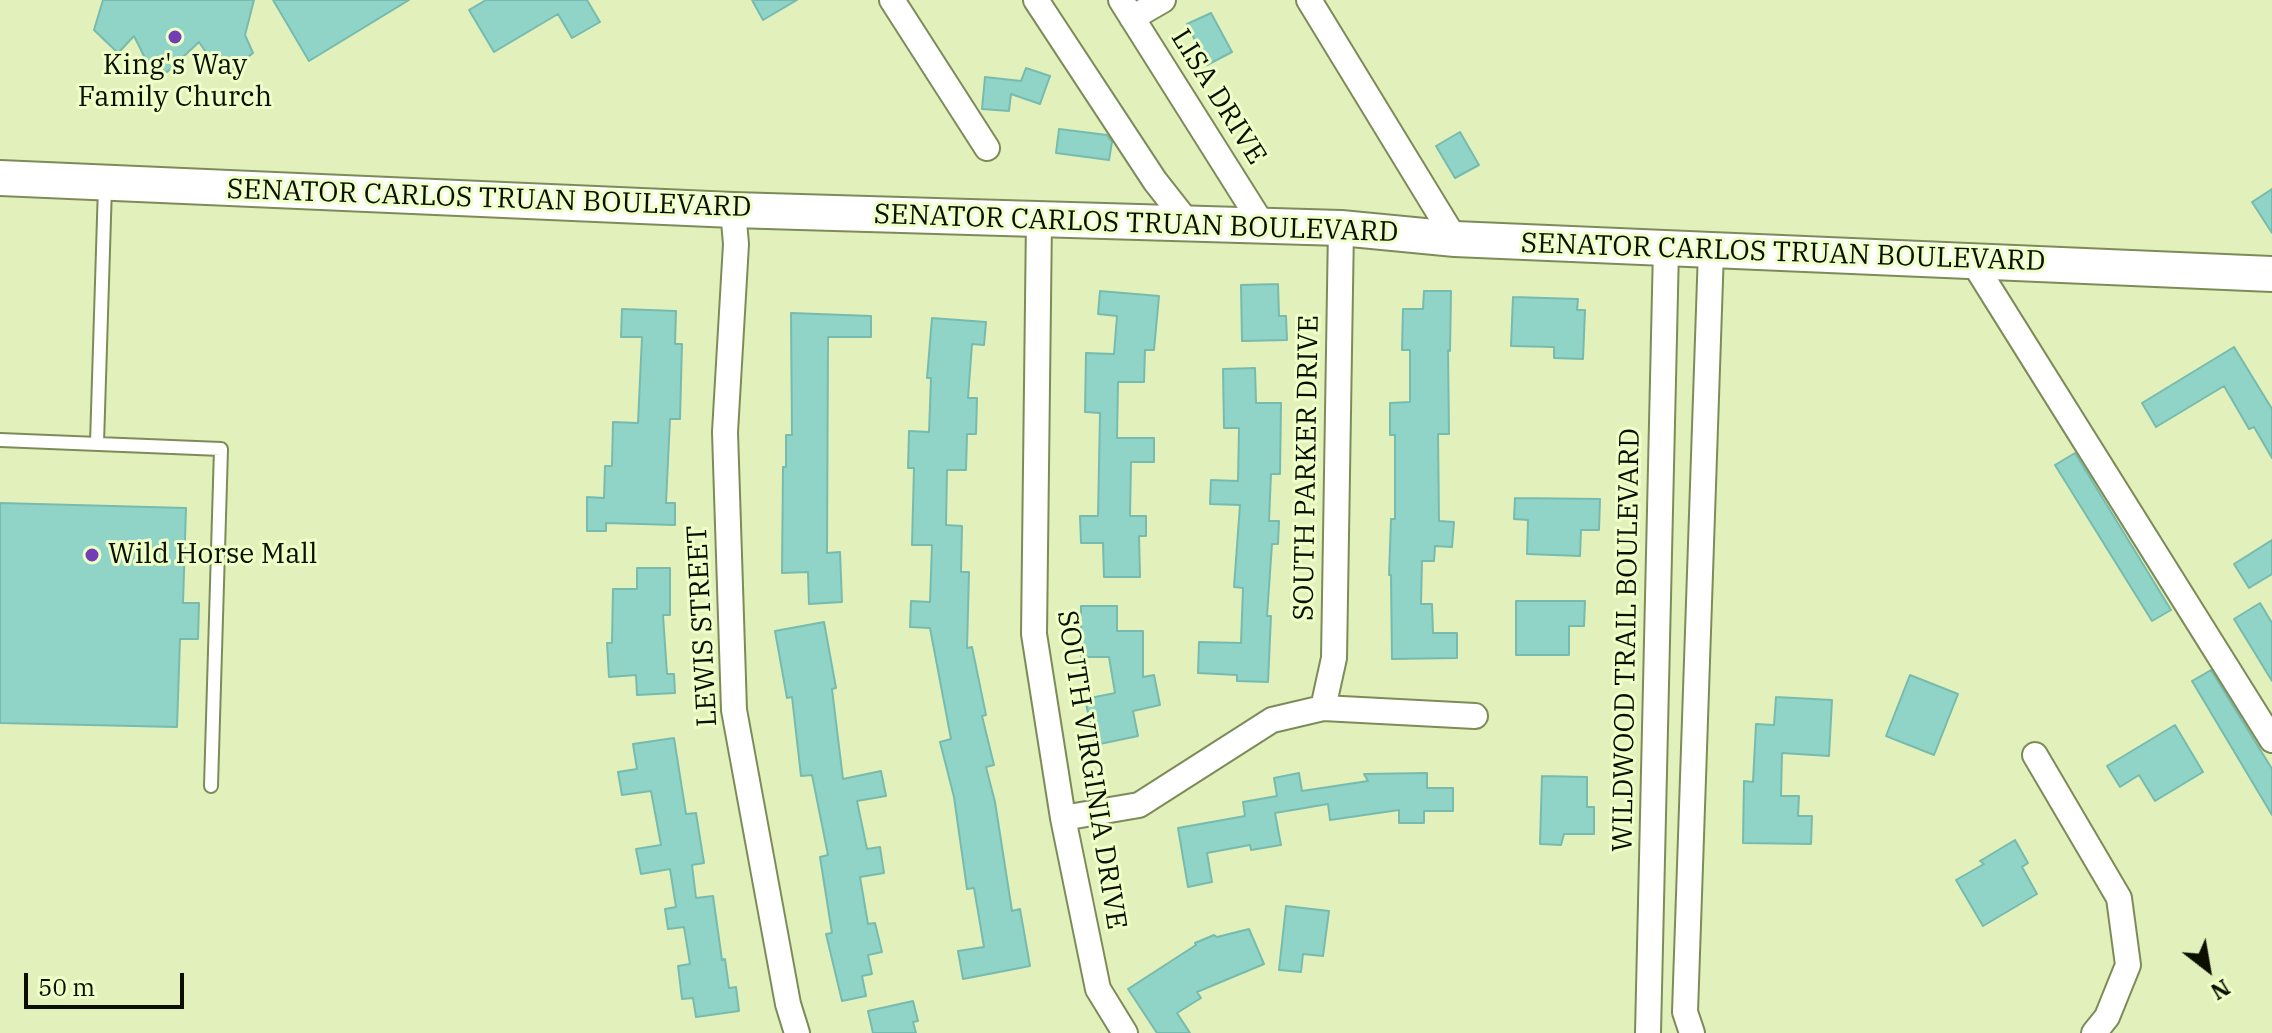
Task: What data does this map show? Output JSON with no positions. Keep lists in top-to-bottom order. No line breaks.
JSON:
{"streets":{"main road":["SENATOR CARLOS TRUAN BOULEVARD"],"street":["LISA DRIVE","SOUTH PARKER DRIVE","LEWIS STREET","WILDWOOD TRAIL BOULEVARD","SOUTH VIRGINIA DRIVE"]},"crossings":[["LISA DRIVE","SENATOR CARLOS TRUAN BOULEVARD"],["SENATOR CARLOS TRUAN BOULEVARD","SOUTH PARKER DRIVE"],["SENATOR CARLOS TRUAN BOULEVARD","LEWIS STREET"],["SENATOR CARLOS TRUAN BOULEVARD","WILDWOOD TRAIL BOULEVARD"],["SENATOR CARLOS TRUAN BOULEVARD","SOUTH VIRGINIA DRIVE"]],"places":["King's Way Family Church","Wild Horse Mall"],"scale_bar":"50 m","north":"bottom right"}
